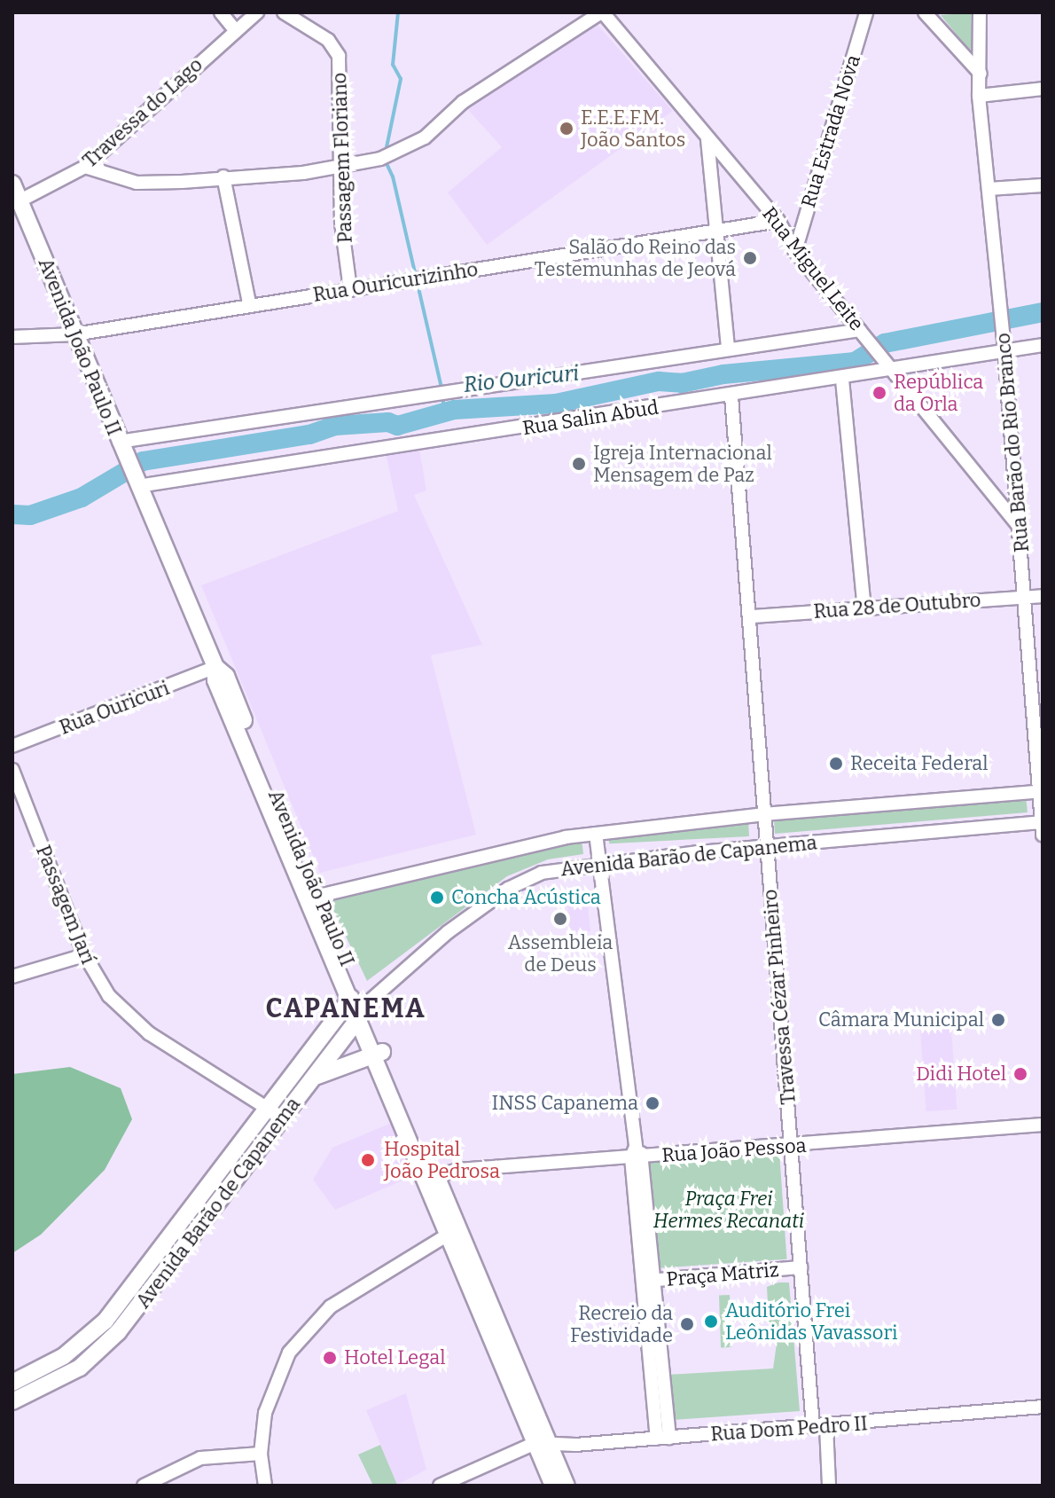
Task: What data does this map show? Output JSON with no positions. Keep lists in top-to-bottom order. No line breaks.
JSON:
{"streets":{"main road":["Avenida João Paulo II","Avenida Barão de Capanema"],"street":["Travessa do Lago","Rua Estrada Nova","Passagem Floriano","Rua Miguel Leite","Rua Ouricurizinho","Rua Salin Abud","Rua Barão do Rio Branco","Rua 28 de Outubro","Rua Ouricuri","Passagem Jarí","Travessa Cézar Pinheiro","Rua João Pessoa","Praça Matriz","Rua Dom Pedro II"]},"crossings":[["Travessa do Lago","Avenida João Paulo II"],["Rua Estrada Nova","Rua Miguel Leite"],["Passagem Floriano","Rua Ouricurizinho"],["Rua Miguel Leite","Rua Ouricurizinho"],["Rua Miguel Leite","Rua Salin Abud"],["Rua Miguel Leite","Rua Barão do Rio Branco"],["Rua Ouricurizinho","Avenida João Paulo II"],["Avenida João Paulo II","Rua Salin Abud"],["Avenida João Paulo II","Rua Ouricuri"],["Avenida João Paulo II","Avenida Barão de Capanema"],["Avenida João Paulo II","Rua João Pessoa"],["Avenida João Paulo II","Rua Dom Pedro II"],["Rua Salin Abud","Rua Barão do Rio Branco"],["Rua Salin Abud","Travessa Cézar Pinheiro"],["Rua Barão do Rio Branco","Rua 28 de Outubro"],["Rua Barão do Rio Branco","Avenida Barão de Capanema"],["Rua 28 de Outubro","Travessa Cézar Pinheiro"],["Avenida Barão de Capanema","Passagem Jarí"],["Avenida Barão de Capanema","Travessa Cézar Pinheiro"],["Travessa Cézar Pinheiro","Rua João Pessoa"],["Travessa Cézar Pinheiro","Praça Matriz"],["Travessa Cézar Pinheiro","Rua Dom Pedro II"]],"districts":["CAPANEMA"],"water":["Rio Ouricuri"],"parks":["Praça Frei Hermes Recanati"],"places":["E.E.E.F.M. João Santos","Salão do Reino das Testemunhas de Jeová","República da Orla","Igreja Internacional Mensagem de Paz","Receita Federal","Concha Acústica","Assembleia de Deus","Câmara Municipal","Didi Hotel","INSS Capanema","Hospital João Pedrosa","Auditório Frei Leônidas Vavassori","Recreio da Festividade","Hotel Legal"]}
